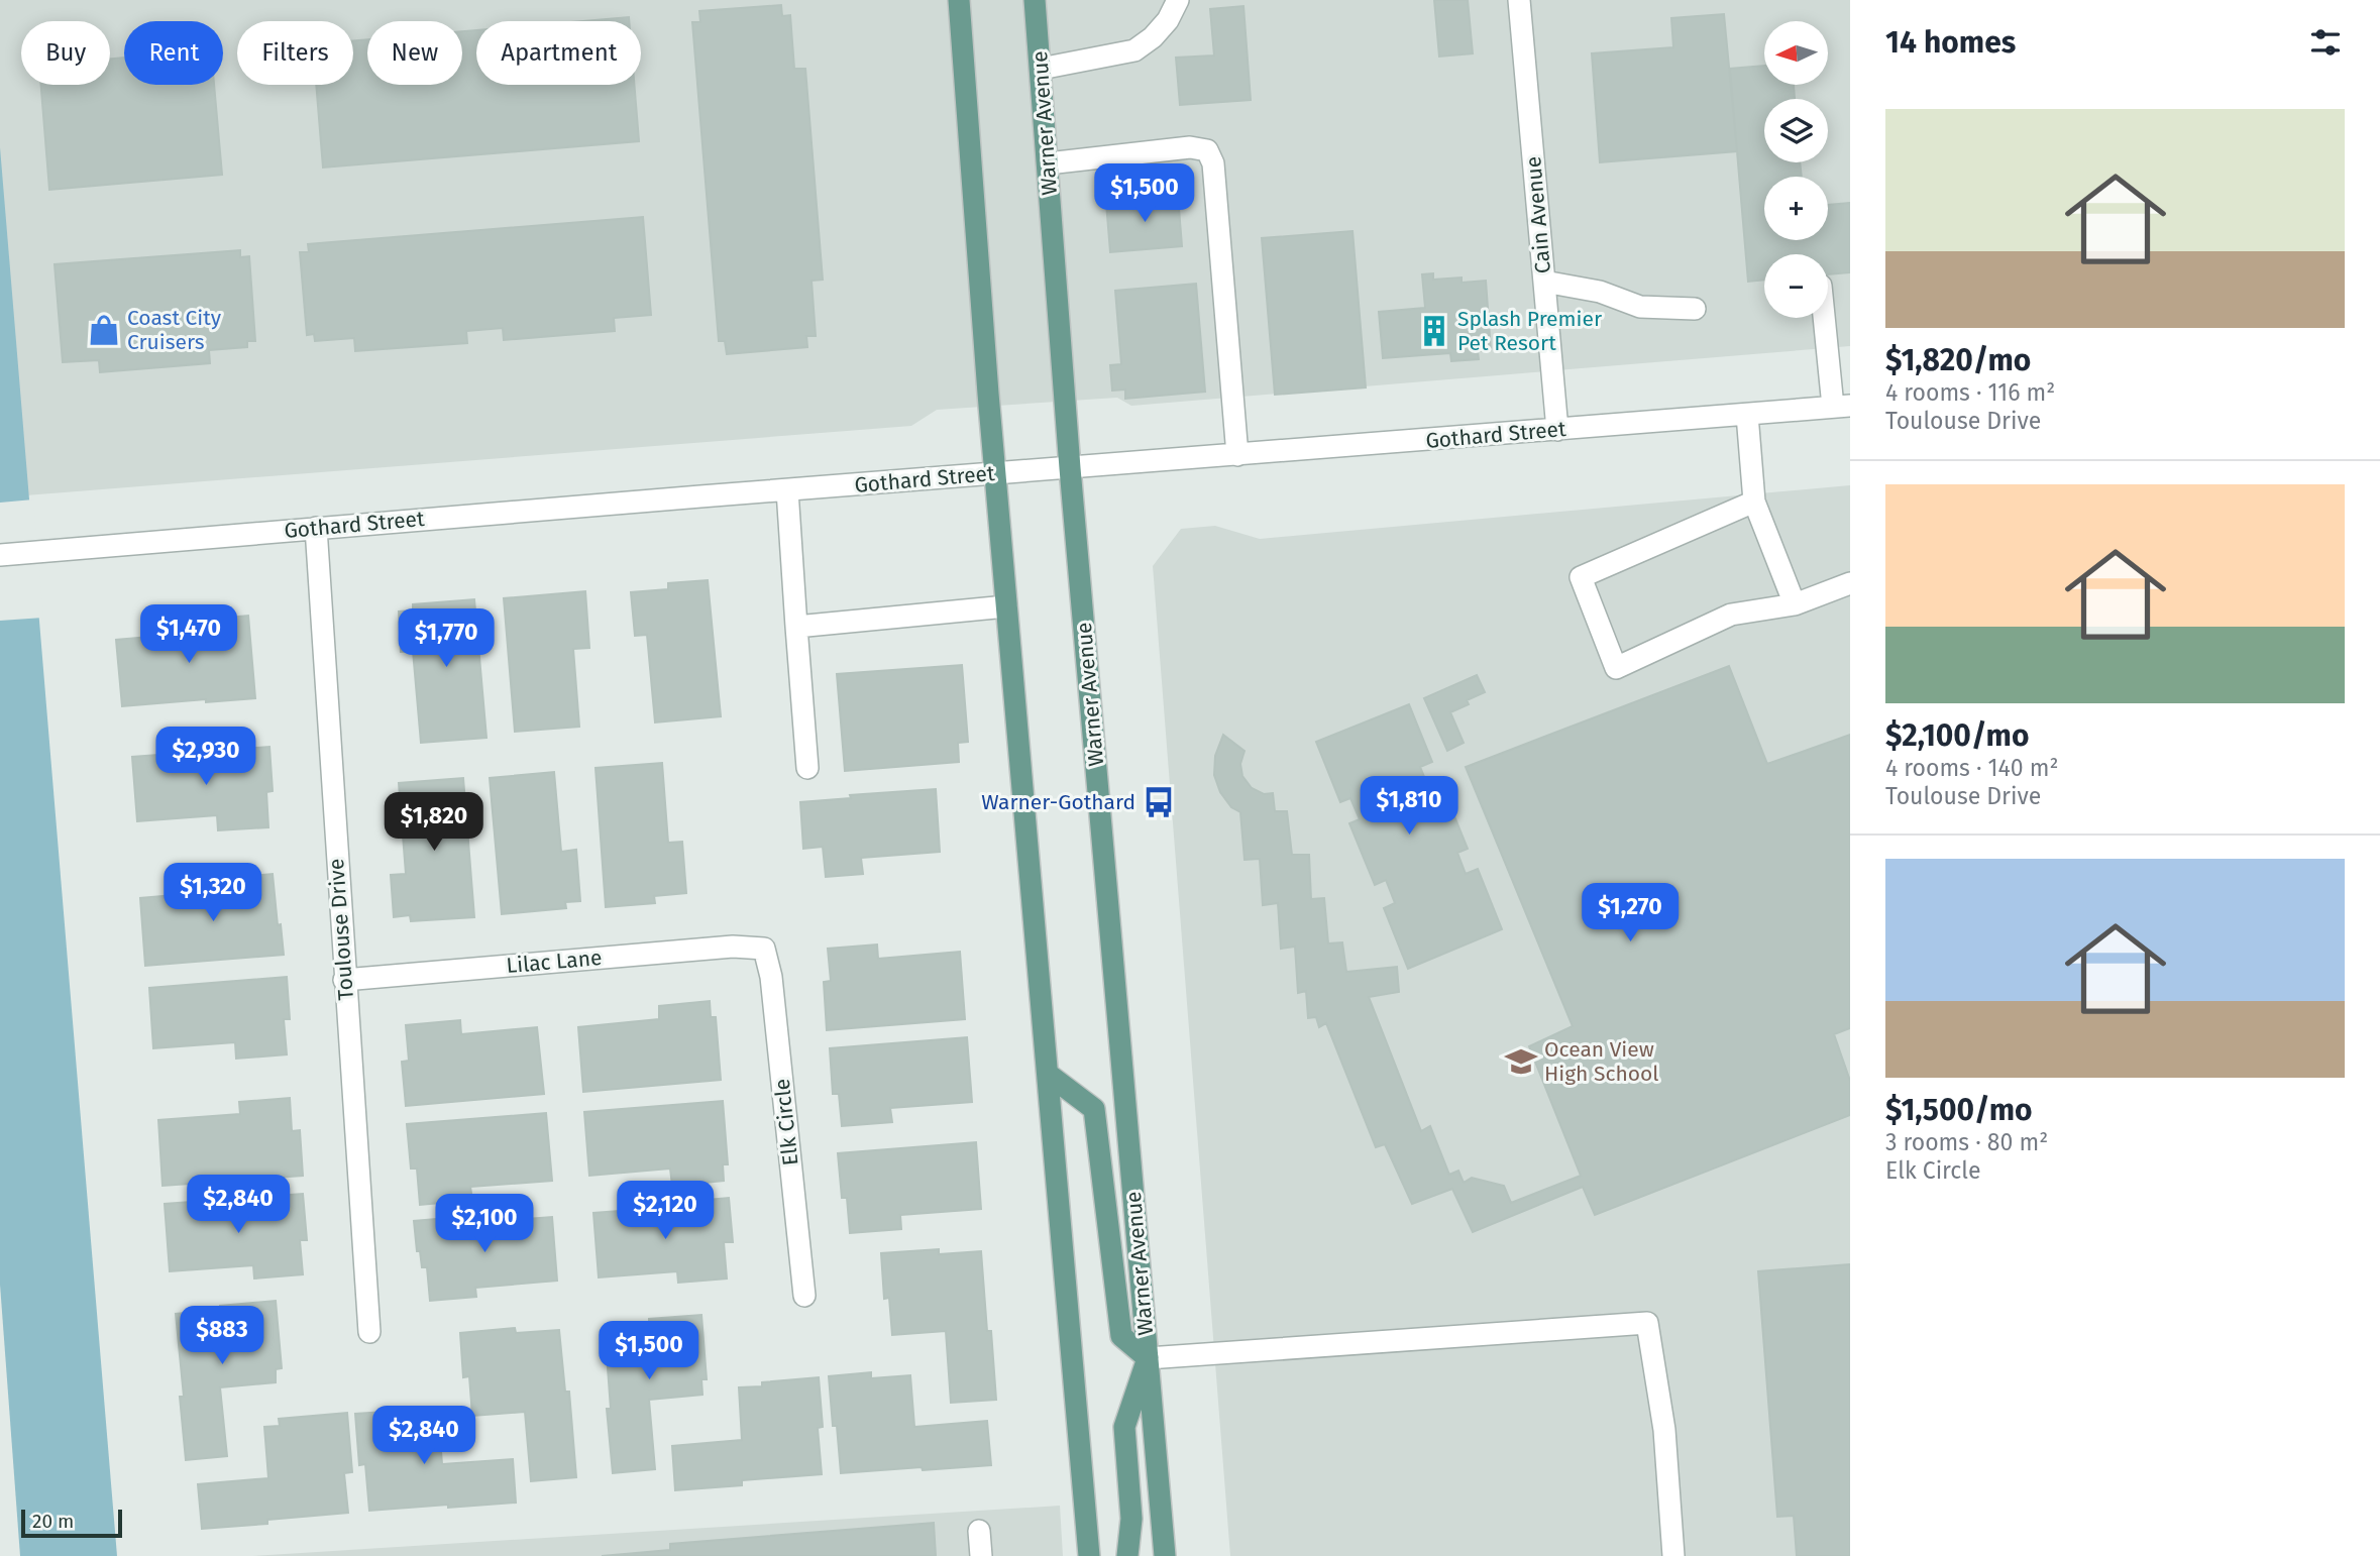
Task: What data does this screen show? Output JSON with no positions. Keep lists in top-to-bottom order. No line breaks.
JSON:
{"streets":{"main road":["Warner Avenue"],"street":["Cain Avenue","Gothard Street","Toulouse Drive","Lilac Lane","Elk Circle"]},"crossings":[["Warner Avenue","Gothard Street"],["Cain Avenue","Gothard Street"],["Gothard Street","Toulouse Drive"],["Toulouse Drive","Lilac Lane"],["Lilac Lane","Elk Circle"]],"places":{"shop":["Coast City Cruisers"],"building":["Splash Premier Pet Resort"],"bus stop":["Warner-Gothard"],"school or university":["Ocean View High School"]},"scale_bar":"20 m","north":"left","page":{"heading":"14 homes","map_buttons":["+","−"],"chip":["Buy","Rent","Filters","New","Apartment"],"list":[{"name":"$1,820/mo","note":"4 rooms · 116 m² · Toulouse Drive"},{"name":"$2,100/mo","note":"4 rooms · 140 m² · Toulouse Drive"},{"name":"$1,500/mo","note":"3 rooms · 80 m² · Elk Circle"}],"price":["$1,500","$1,470","$1,770","$2,930","$1,810","$1,820","$1,320","$1,270","$2,840","$2,120","$2,100","$883","$1,500","$2,840"],"scale":"20 m"}}
